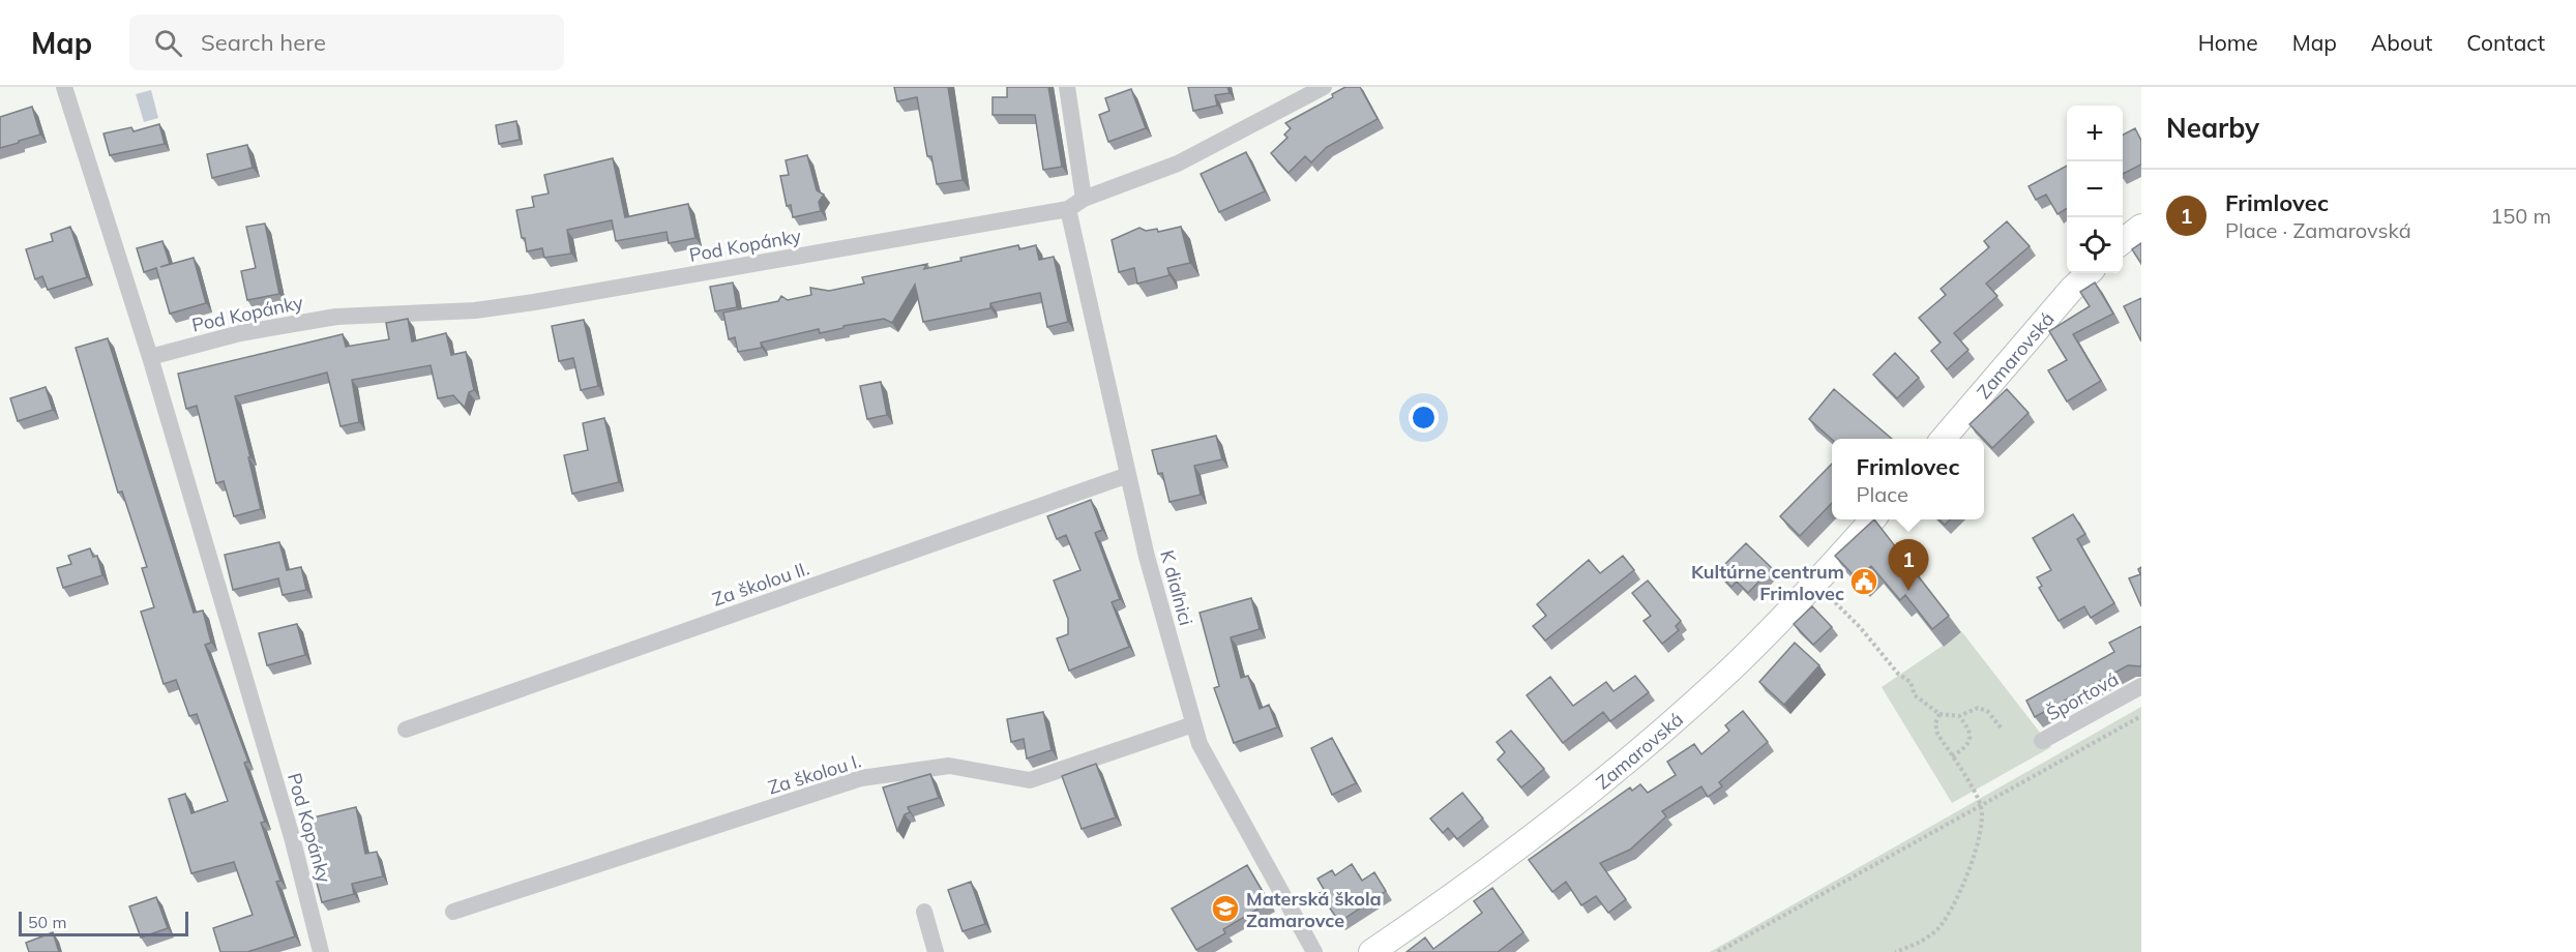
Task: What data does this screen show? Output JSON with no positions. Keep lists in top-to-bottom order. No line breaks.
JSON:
{"streets":{"main road":["Zamarovská"],"street":["Pod Kopánky","Za školou II.","K diaľnici","Športová","Za školou I."]},"crossings":[["Pod Kopánky","K diaľnici"],["Za školou II.","K diaľnici"],["K diaľnici","Za školou I."]],"places":{"public building":["Kultúrne centrum Frimlovec"],"school or university":["Materská škola Zamarovce"]},"scale_bar":"50 m","page":{"header":"Map","search":"Search here","nav":["Home","Map","About","Contact"],"heading":"Nearby","map_buttons":["+","−"],"list":[{"mark":"1","name":"Frimlovec","note":"Place · Zamarovská","value":"150 m"}],"popup":["Frimlovec","Place"],"pins":"1","scale":"50 m"}}
